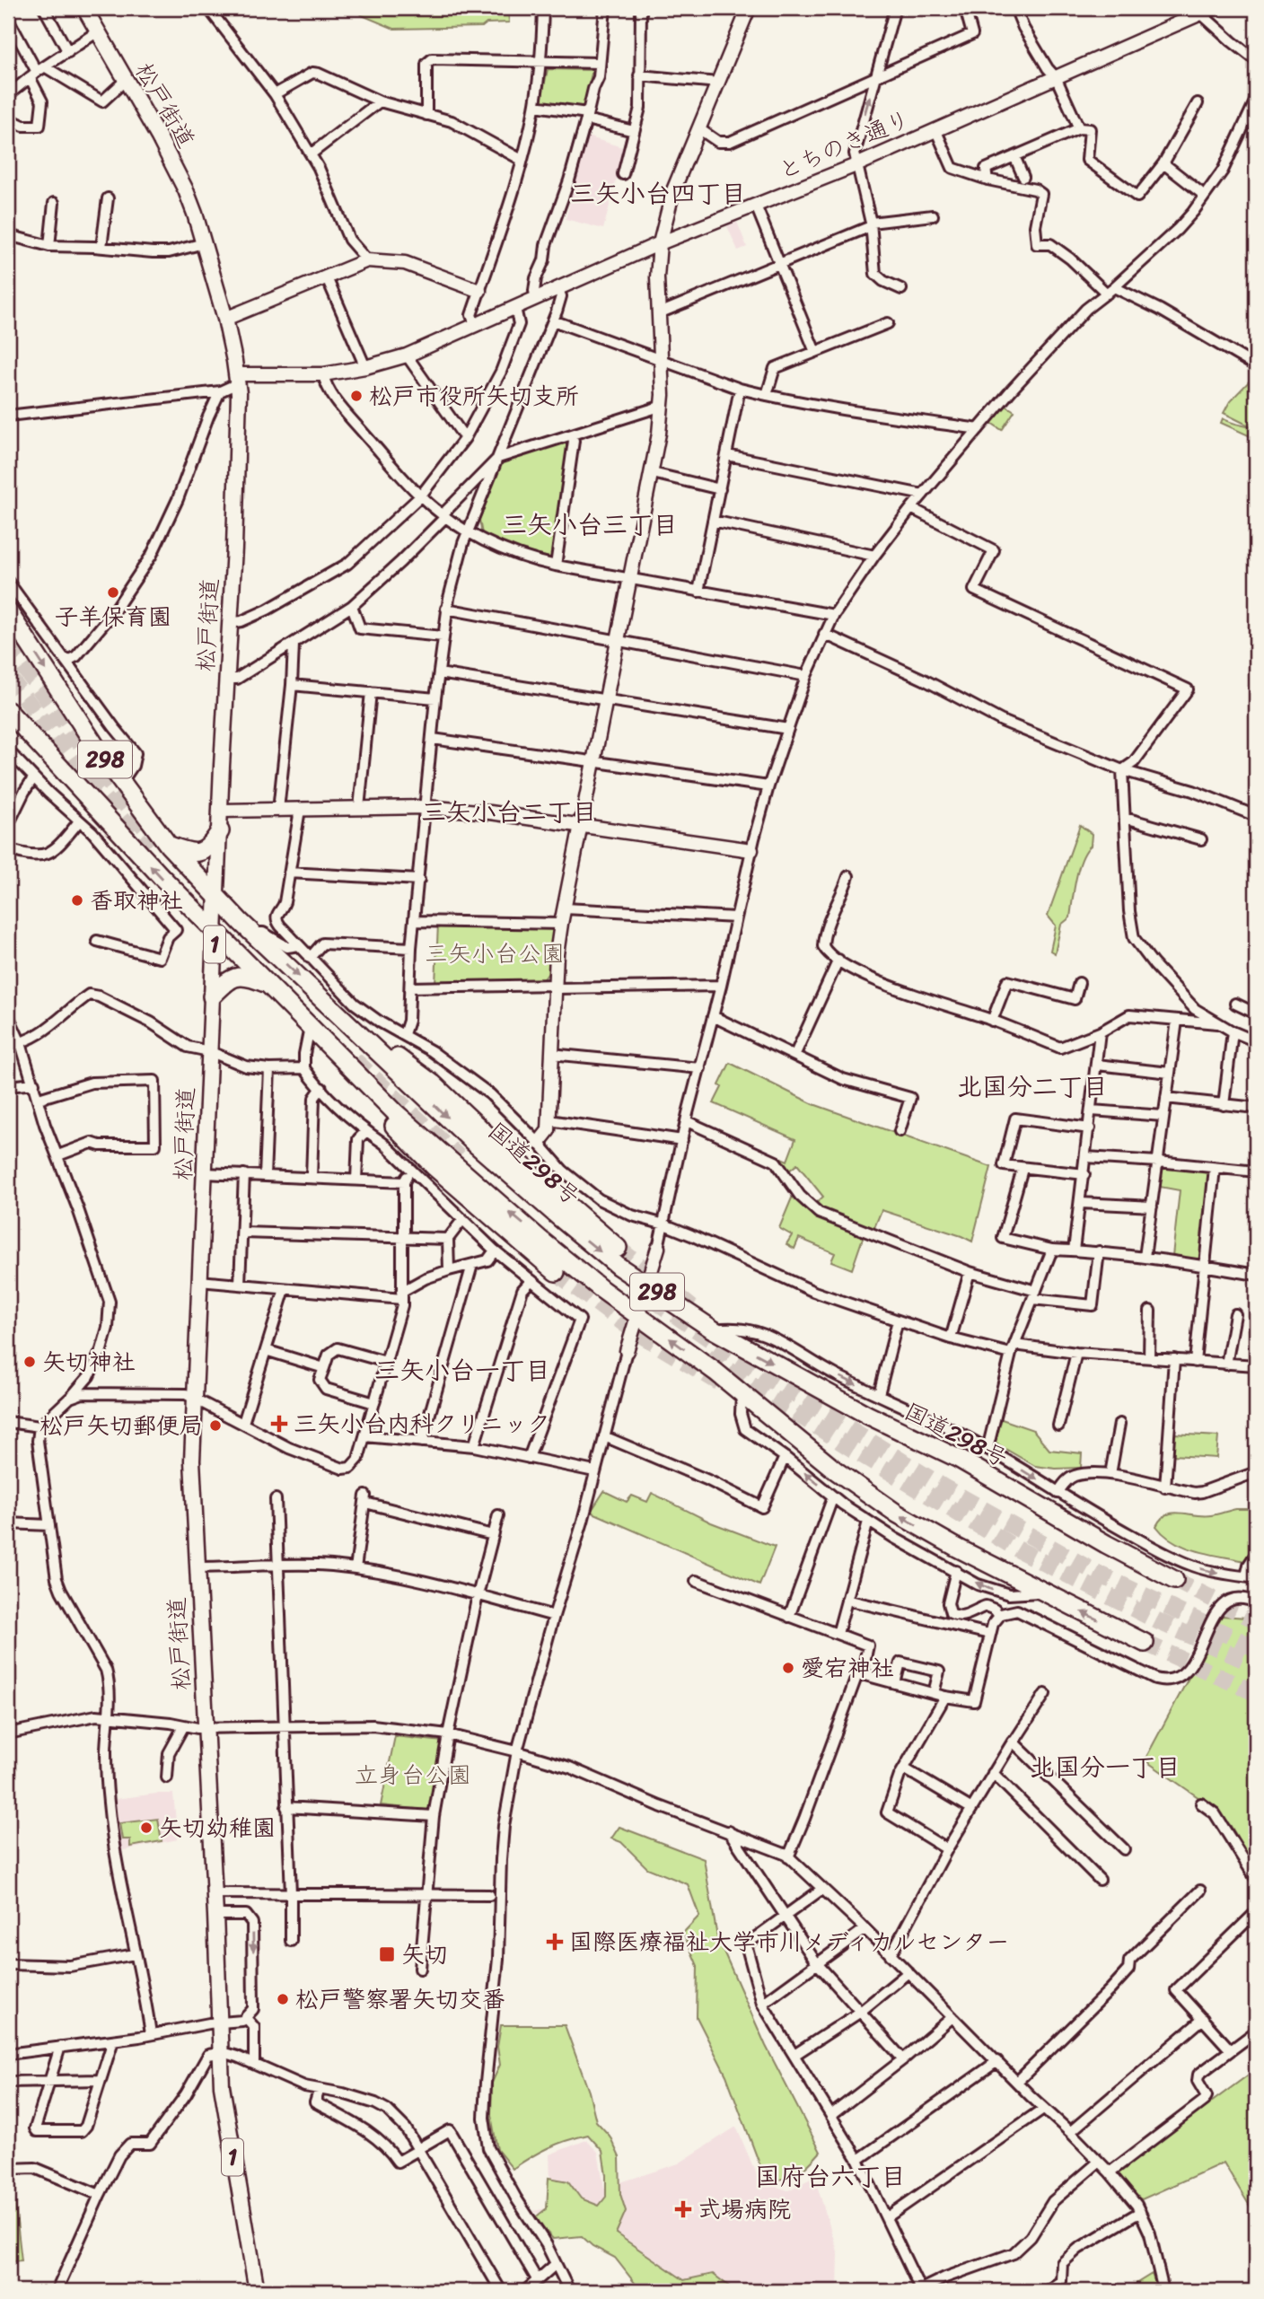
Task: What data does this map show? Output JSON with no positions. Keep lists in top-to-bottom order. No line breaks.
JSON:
{"streets":{"highway":["298","国道298号"],"main road":["松戸街道","1"],"street":["とちのき通り"]},"crossings":[["松戸街道","とちのき通り"],["松戸街道","298"],["松戸街道","国道298号"]],"districts":["三矢小台四丁目","三矢小台三丁目","三矢小台二丁目","北国分二丁目","三矢小台一丁目","北国分一丁目","国府台六丁目"],"parks":["三矢小台公園","立身台公園"],"places":{"other":["松戸市役所矢切支所","子羊保育園","香取神社","矢切神社","松戸矢切郵便局","愛宕神社","矢切幼稚園","松戸警察署矢切交番"],"health":["三矢小台内科クリニック","国際医療福祉大学市川メディカルセンター","式場病院"],"transit":["矢切"]}}
